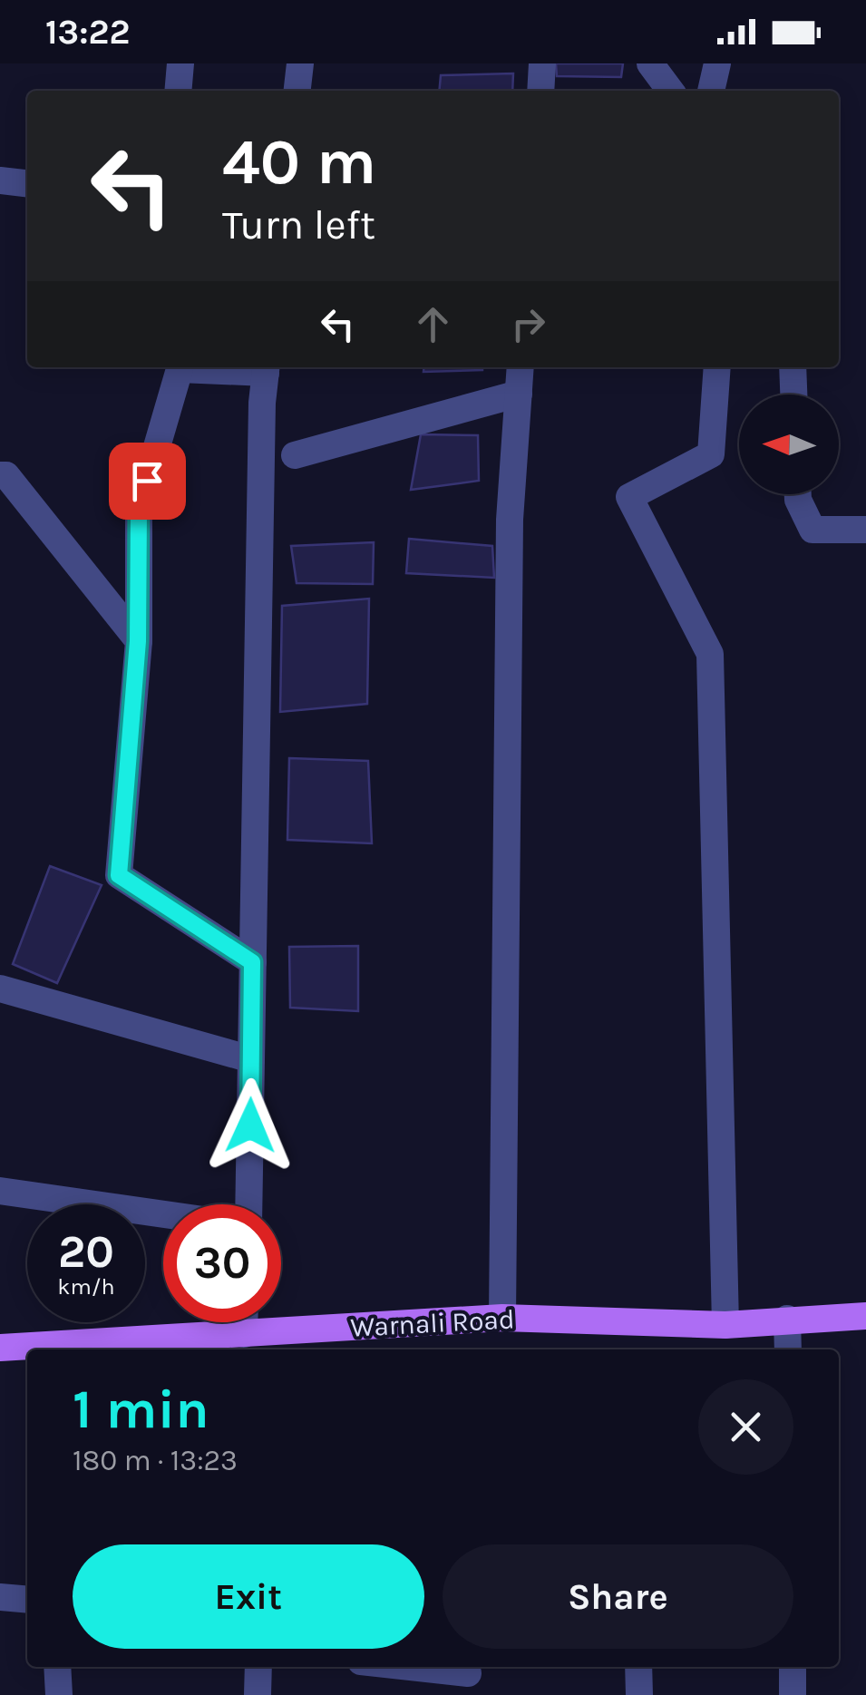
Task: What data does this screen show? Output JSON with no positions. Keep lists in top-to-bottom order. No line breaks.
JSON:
{"streets":{"main road":["Warnali Road"]},"north":"left","page":{"status":"13:22","turn":["40 m","Turn left"],"speed":"20 km/h","limit":"30","heading":["1 min","180 m · 13:23"],"buttons":["Exit","Share"]}}
